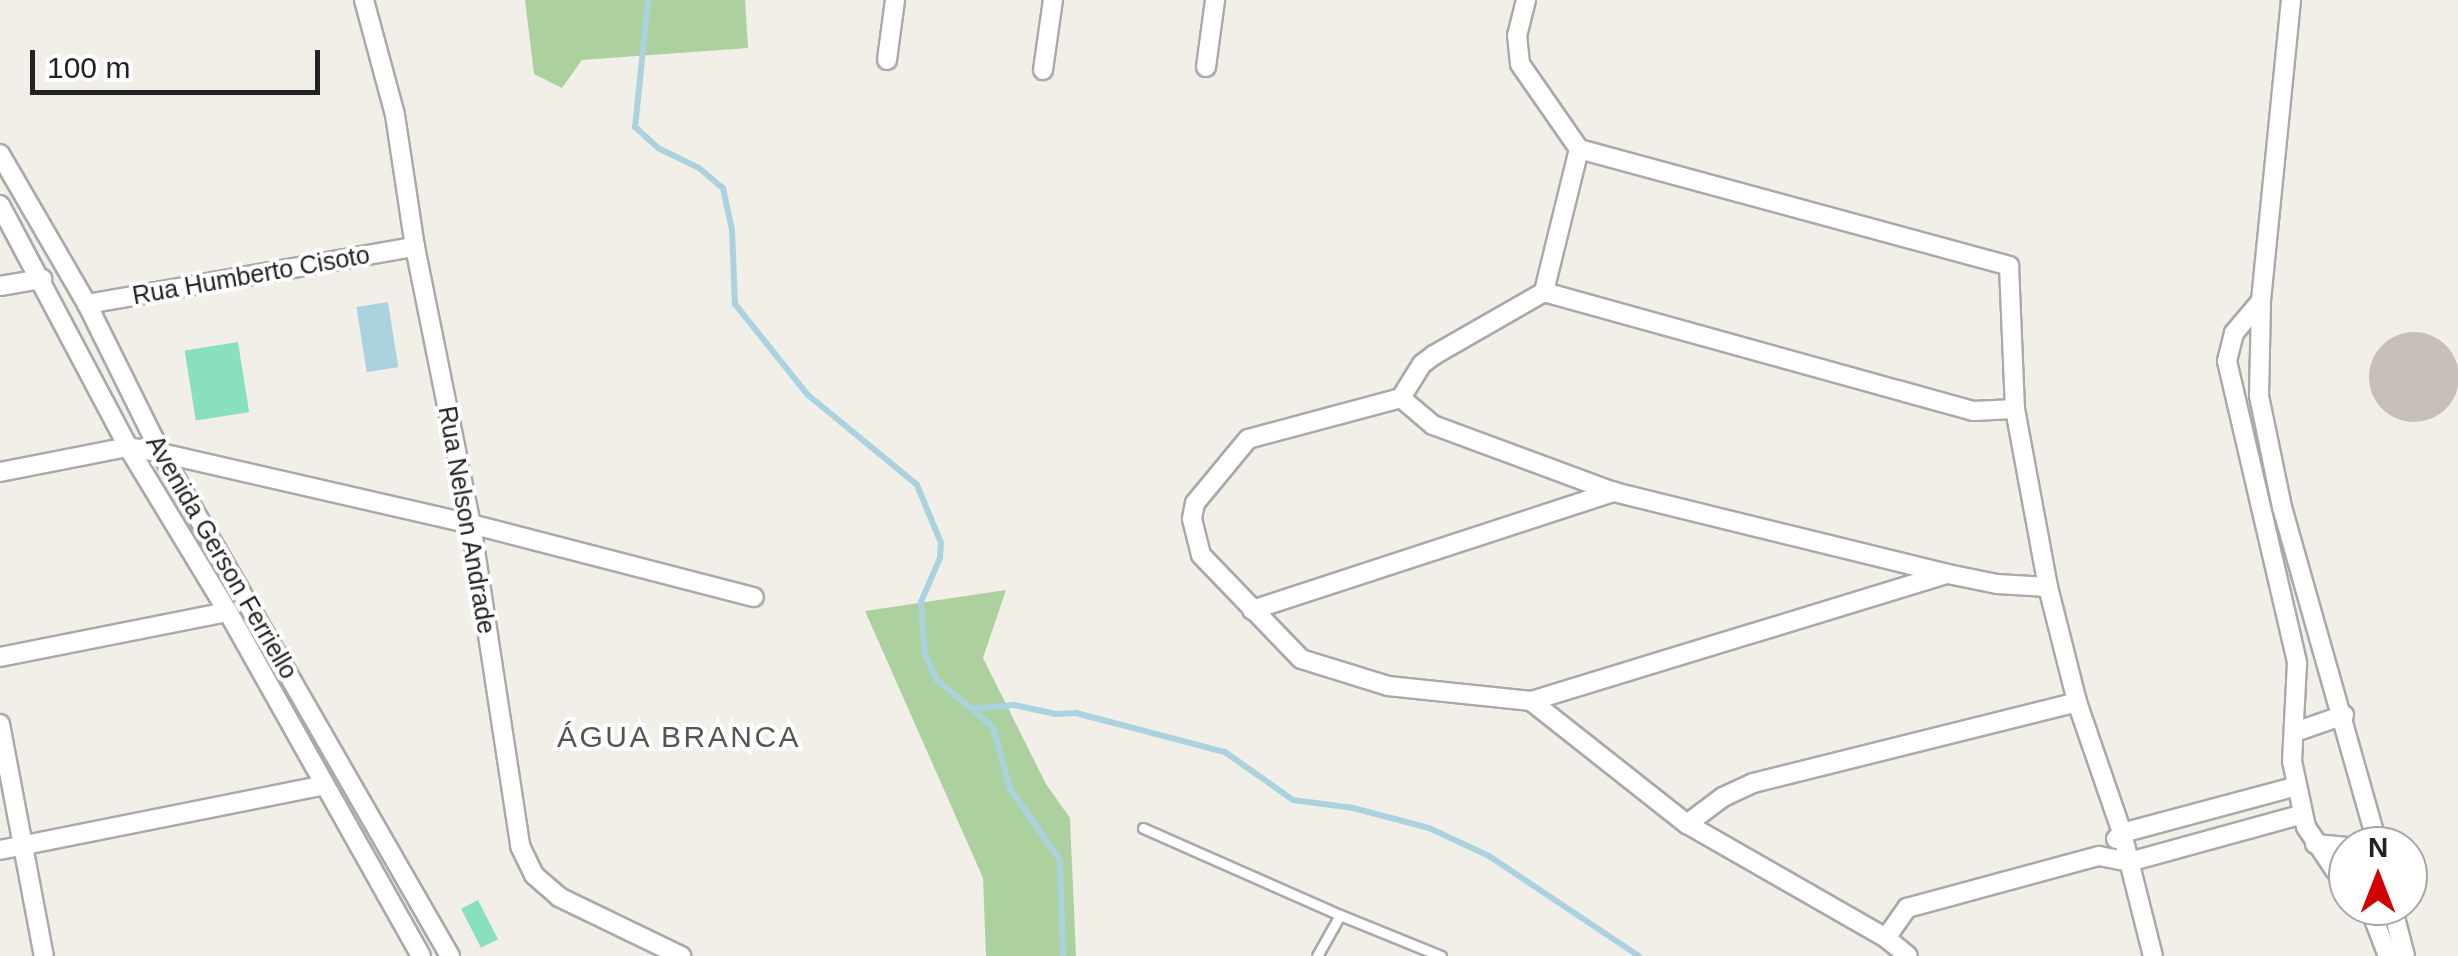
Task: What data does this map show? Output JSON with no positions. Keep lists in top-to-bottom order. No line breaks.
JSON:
{"streets":{"street":["Rua Humberto Cisoto","Rua Nelson Andrade","Avenida Gerson Ferriello"]},"crossings":[["Rua Humberto Cisoto","Rua Nelson Andrade"],["Rua Humberto Cisoto","Avenida Gerson Ferriello"]],"districts":["ÁGUA BRANCA"],"scale_bar":"100 m","north":"top"}
